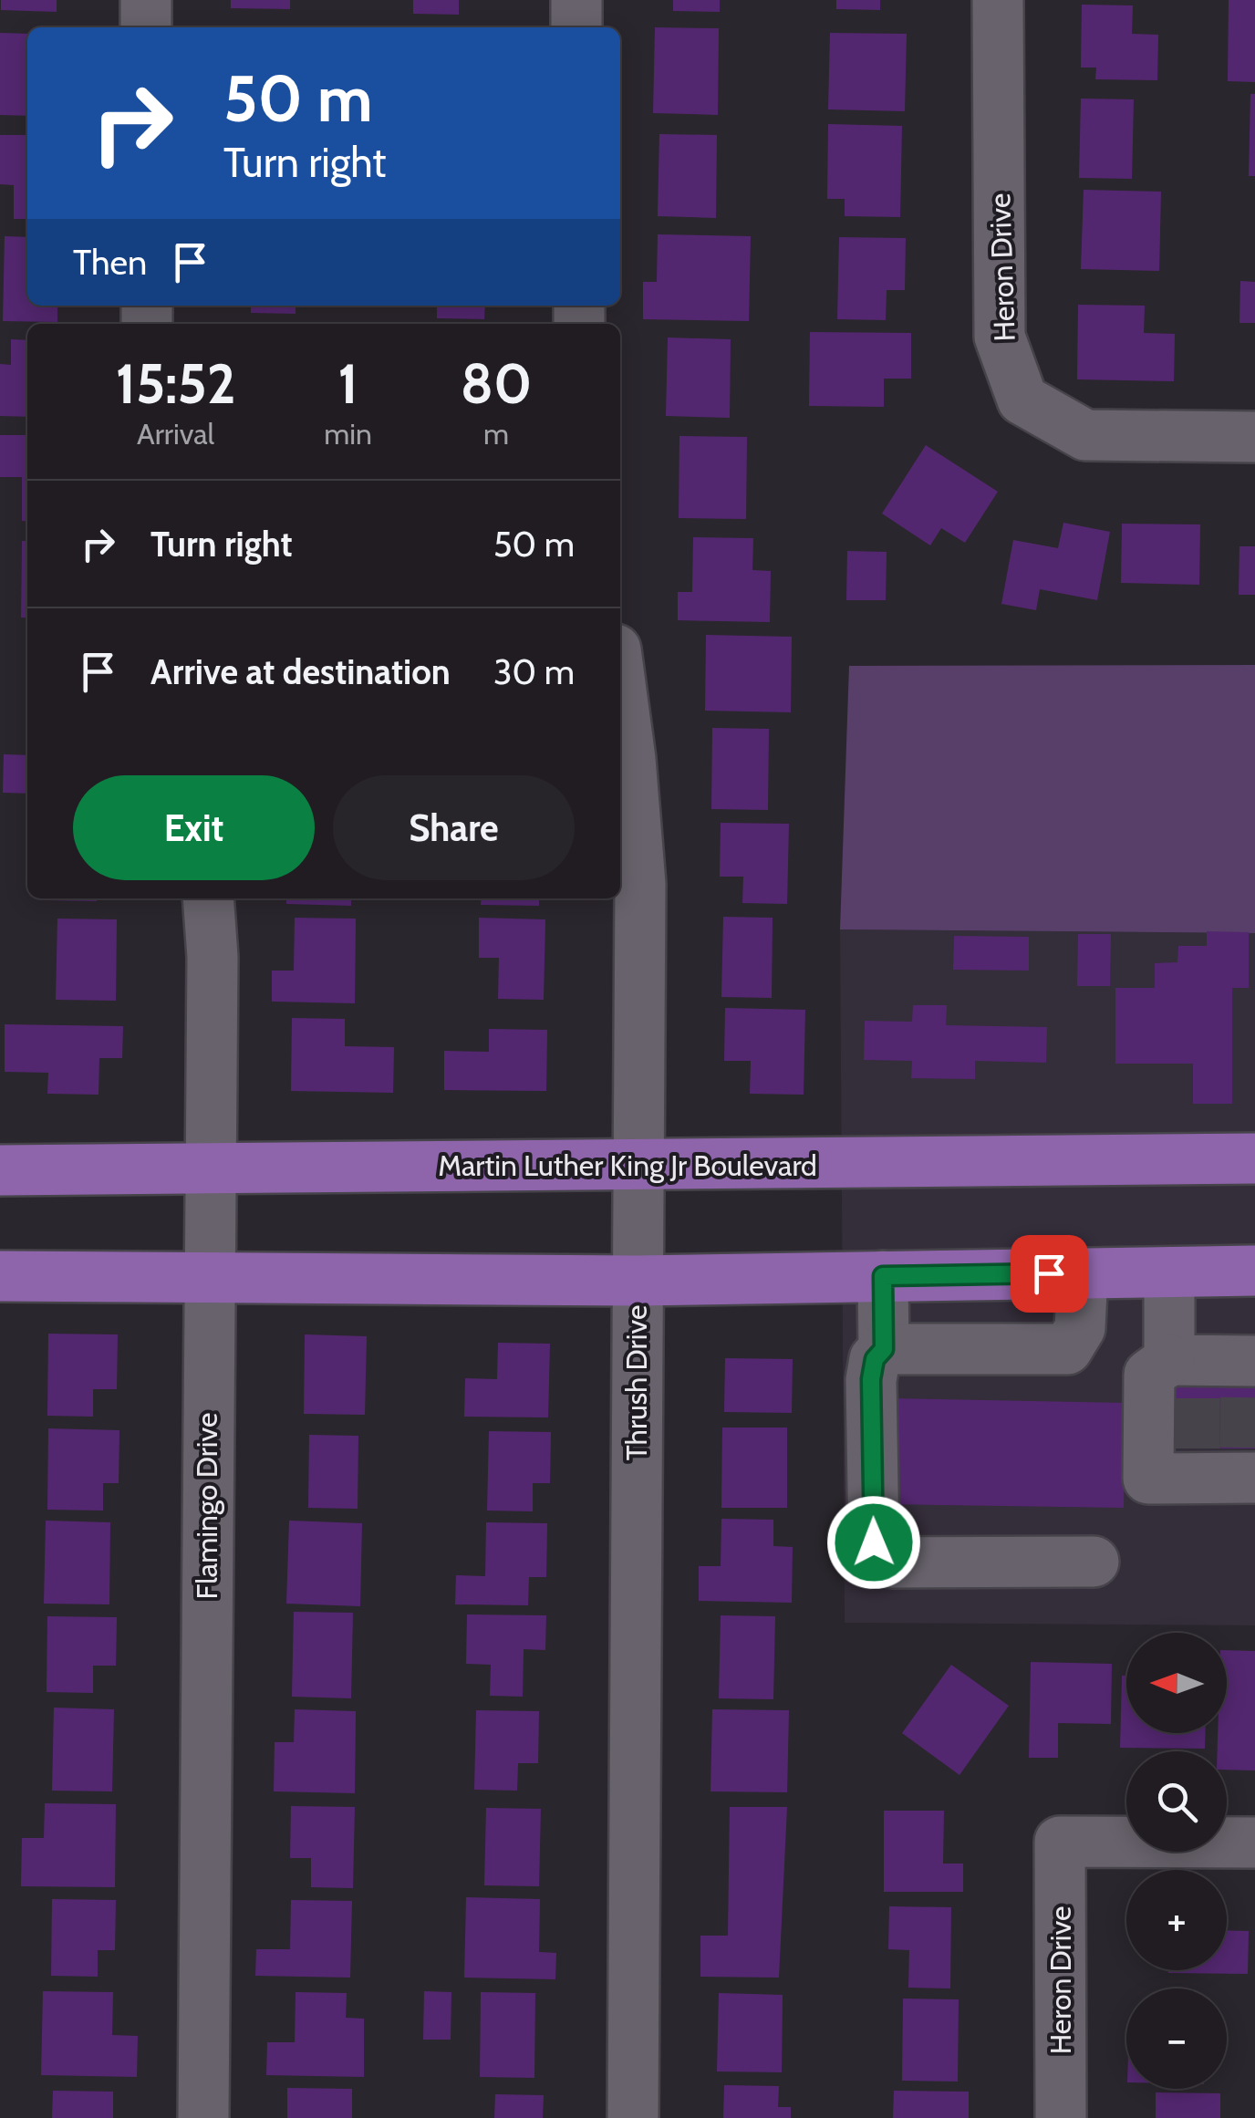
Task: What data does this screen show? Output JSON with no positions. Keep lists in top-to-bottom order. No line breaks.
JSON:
{"streets":{"main road":["Martin Luther King Jr Boulevard"],"street":["Heron Drive","Thrush Drive","Flamingo Drive"]},"crossings":[["Martin Luther King Jr Boulevard","Thrush Drive"],["Martin Luther King Jr Boulevard","Flamingo Drive"]],"north":"left","page":{"turn":["50 m","Turn right"],"then":"Then","eta":["15:52","Arrival","1","min","80","m"],"list":[{"name":"Turn right","value":"50 m"},{"name":"Arrive at destination","value":"30 m"}],"buttons":["Exit","Share"],"map_buttons":["+","−"]}}
